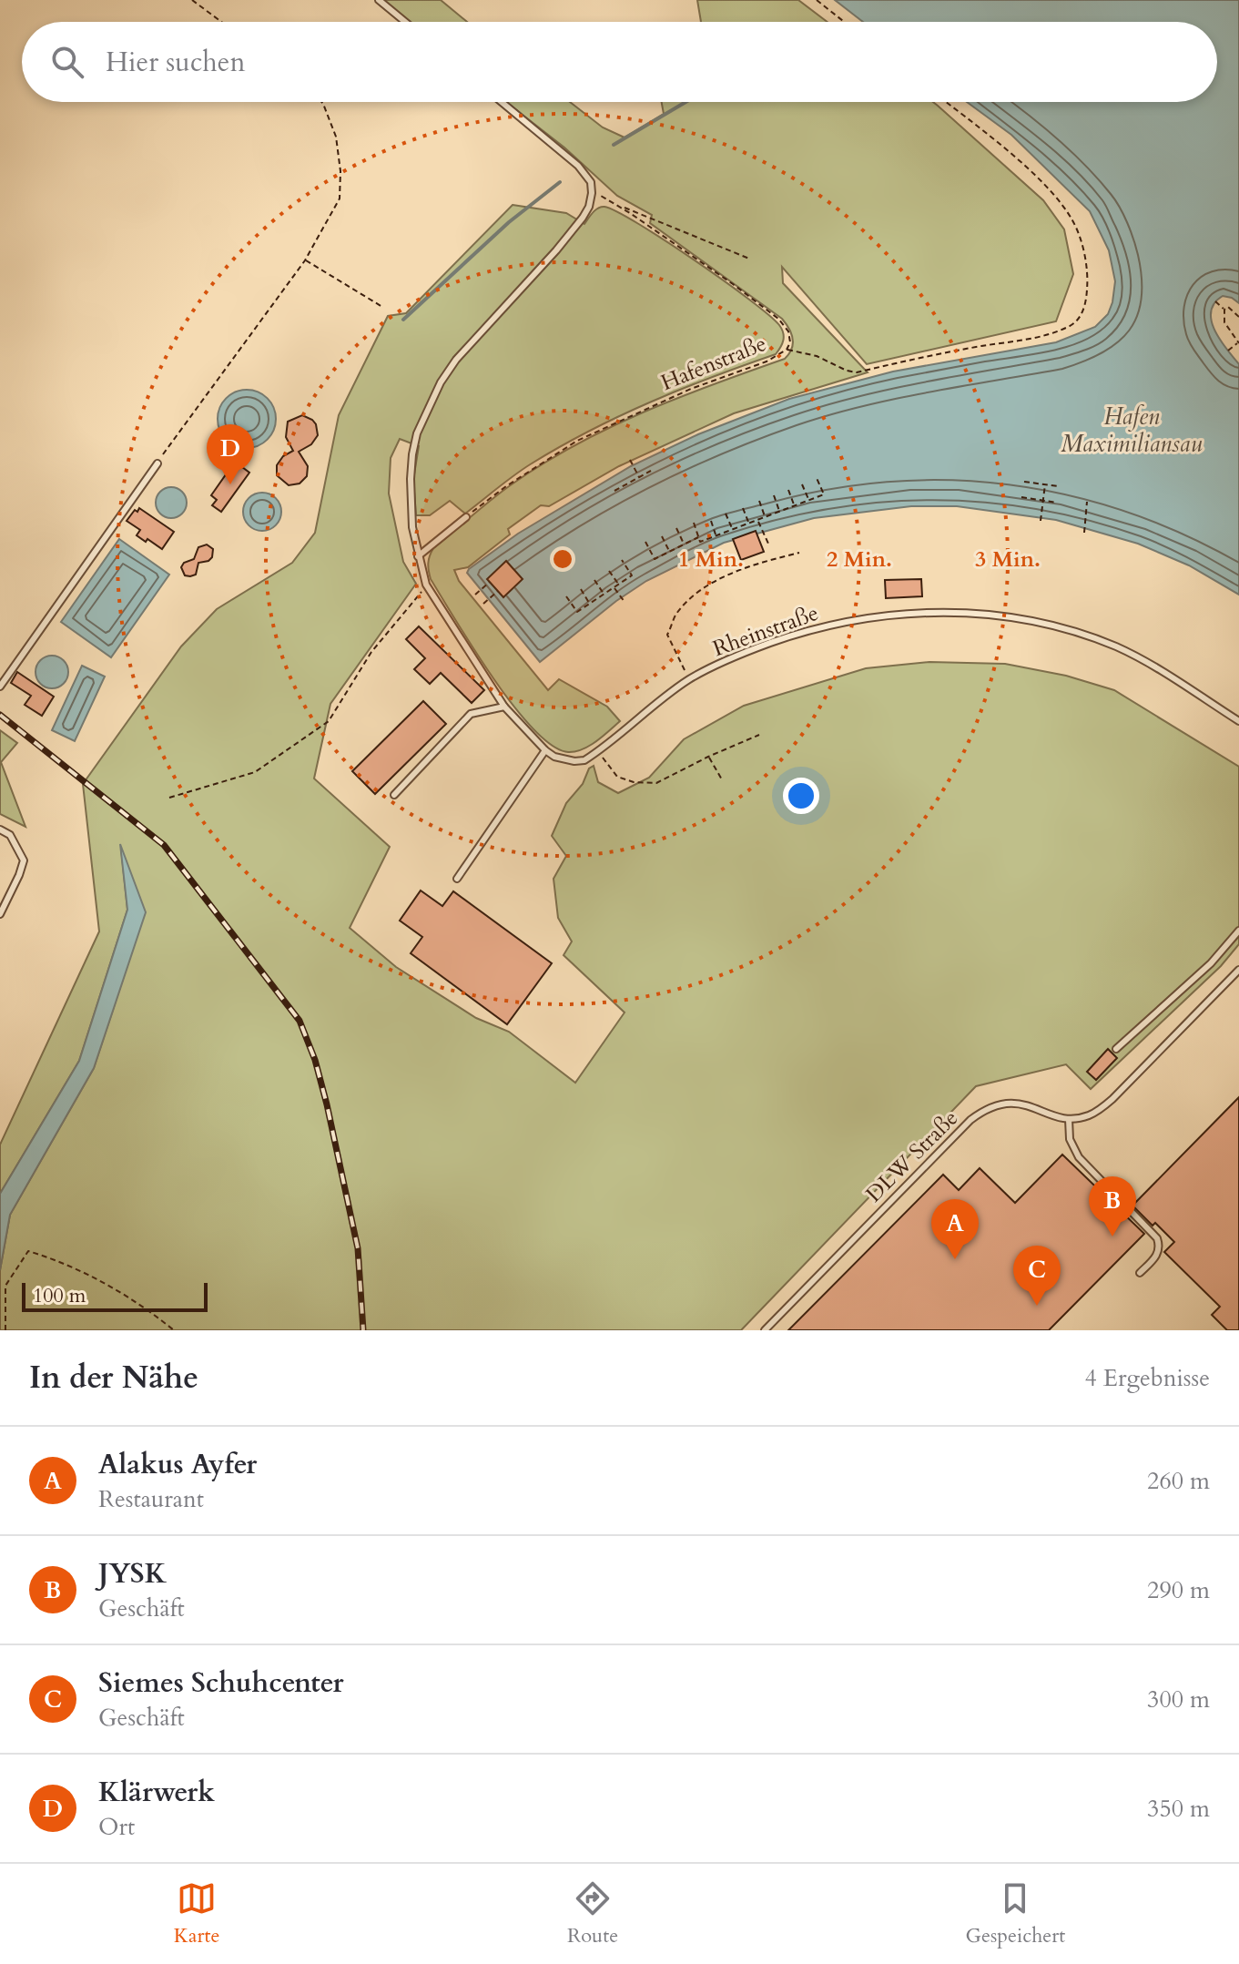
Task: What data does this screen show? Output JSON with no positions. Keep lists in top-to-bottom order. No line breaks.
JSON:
{"streets":{"lane":["Rheinstraße","DLW Straße"],"path":["Hafenstraße"]},"water":["Hafen Maximiliansau"],"scale_bar":"100 m","page":{"search":"Hier suchen","pins":["D","B","A","C"],"scale":"100 m","heading":["In der Nähe","4 Ergebnisse"],"list":[{"mark":"A","name":"Alakus Ayfer","note":"Restaurant","value":"260 m"},{"mark":"B","name":"JYSK","note":"Geschäft","value":"290 m"},{"mark":"C","name":"Siemes Schuhcenter","note":"Geschäft","value":"300 m"},{"mark":"D","name":"Klärwerk","note":"Ort","value":"350 m"}],"nav":["Karte","Route","Gespeichert"]},"rings":["1 Min.","2 Min.","3 Min."]}
